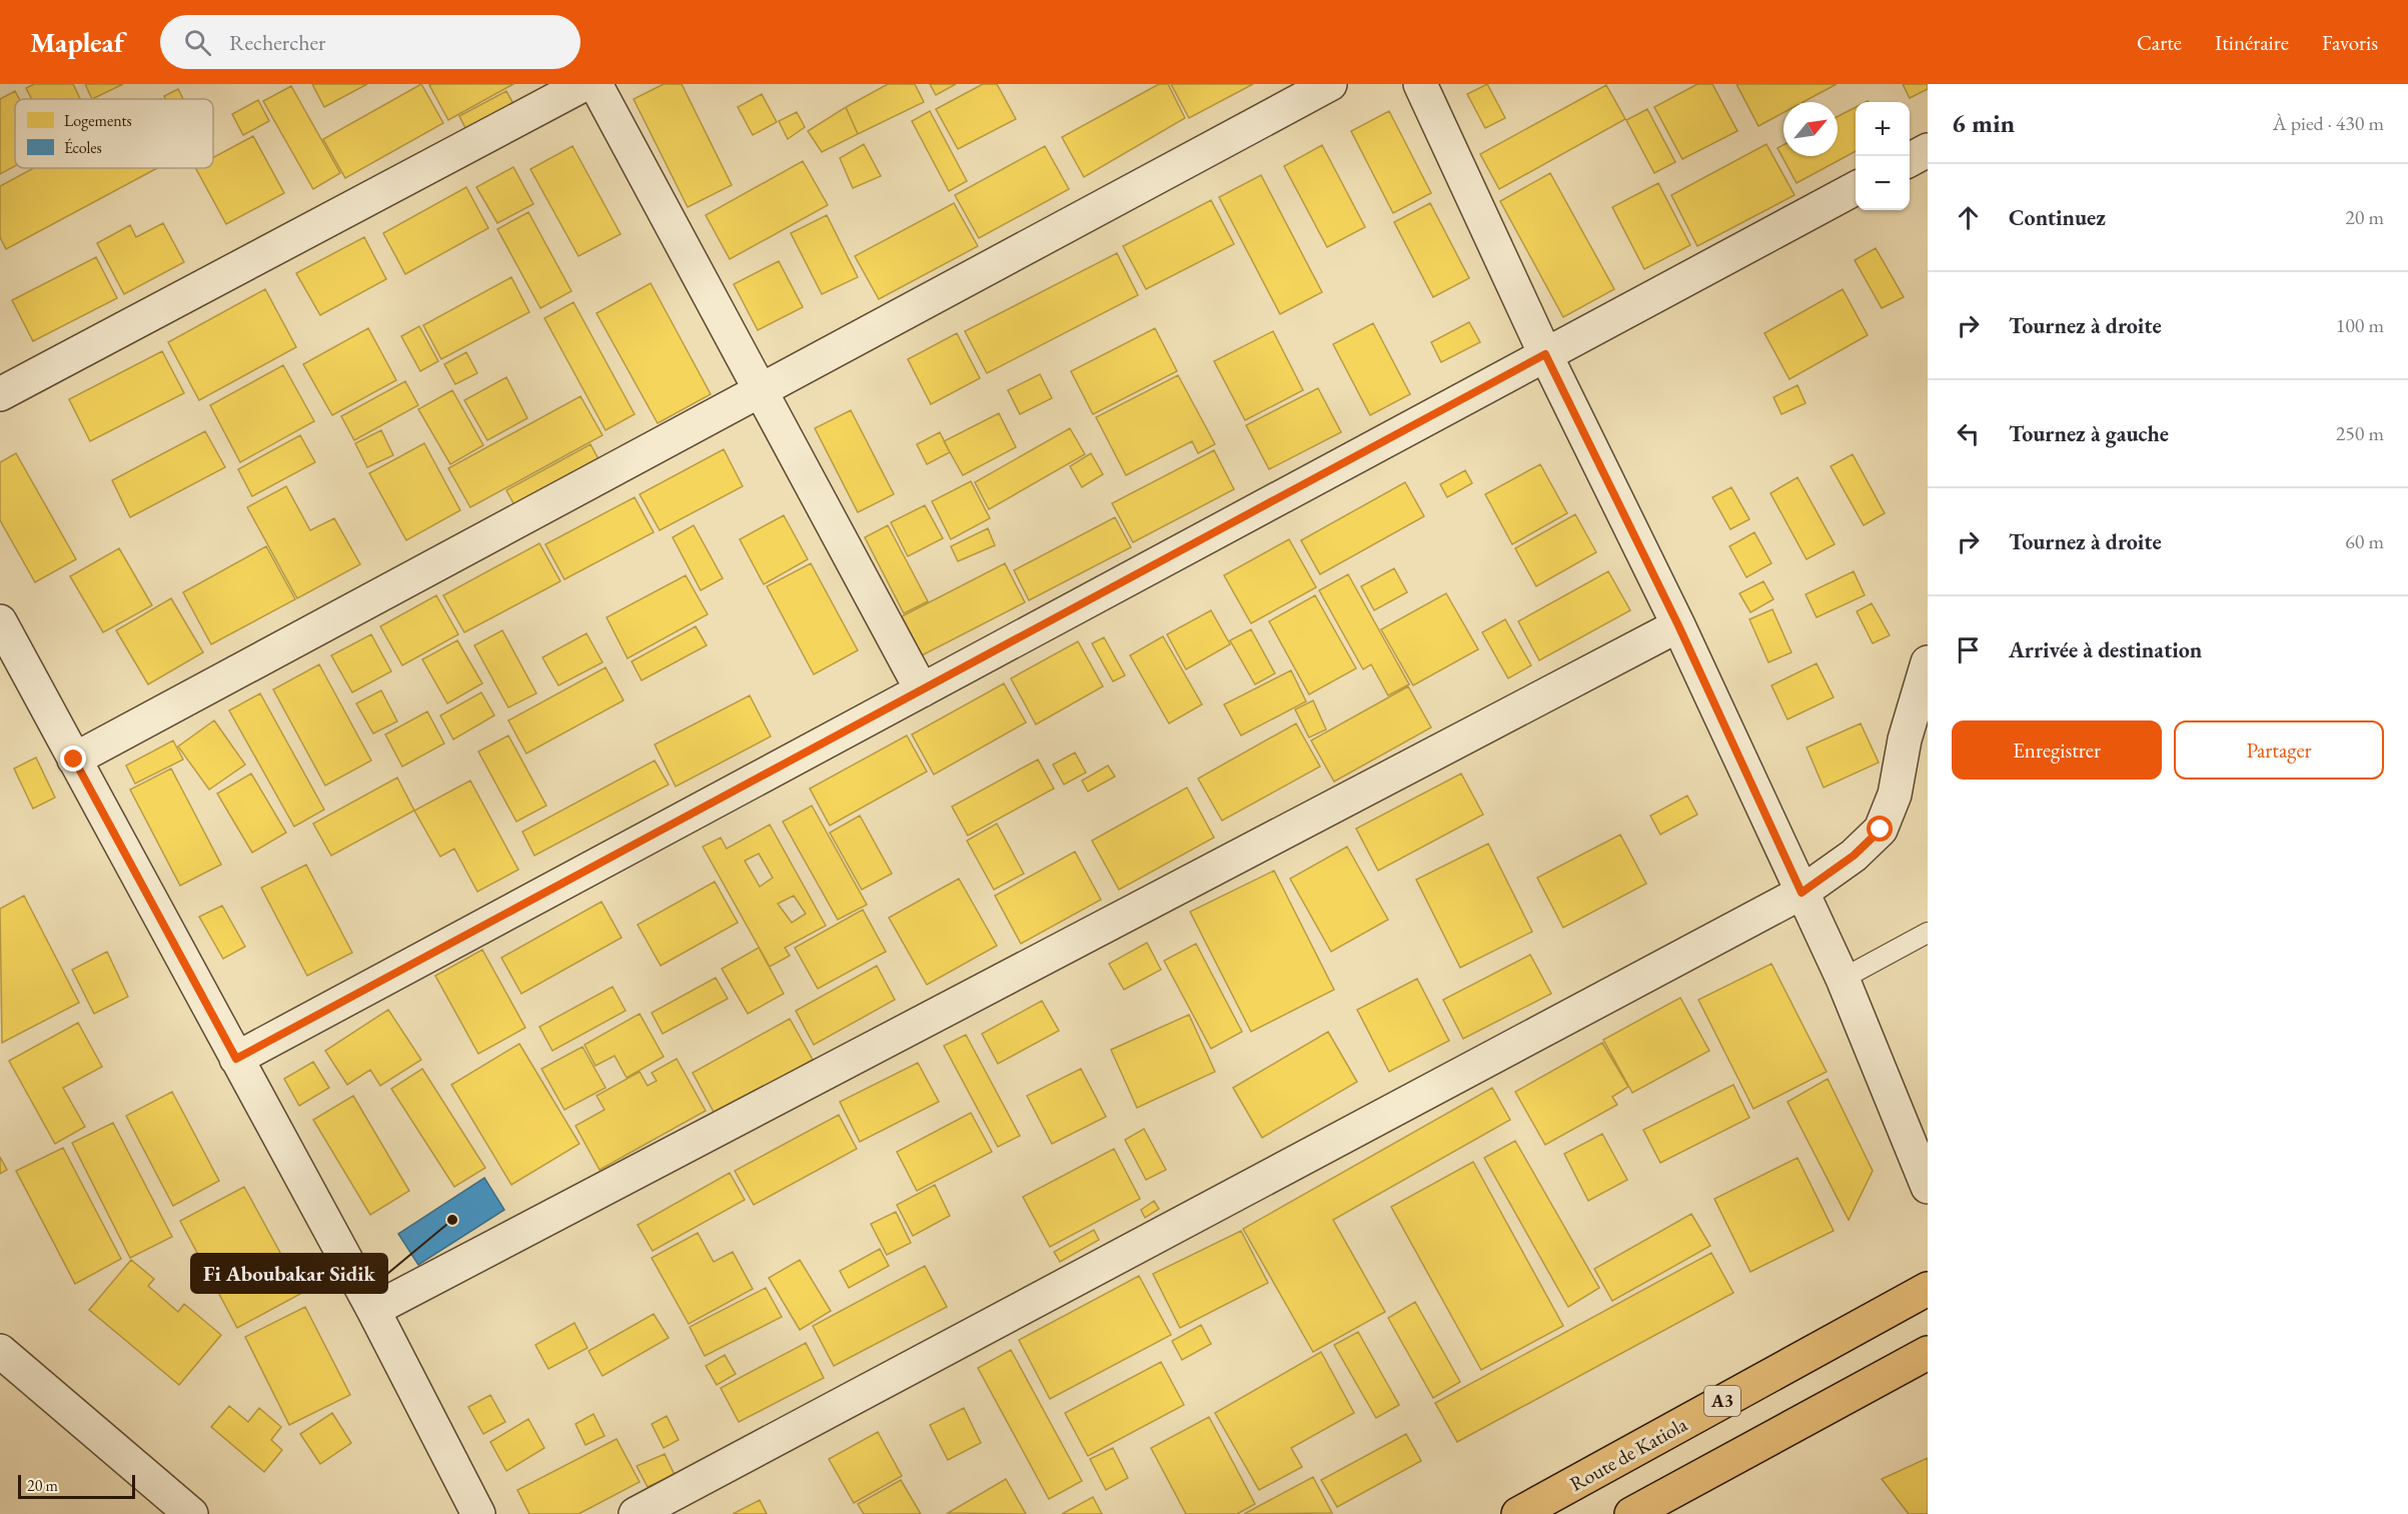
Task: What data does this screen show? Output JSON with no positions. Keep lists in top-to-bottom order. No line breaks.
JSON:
{"streets":{"highway":["A3","Route de Katiola"]},"places":["Fi Aboubakar Sidik"],"legend":["Logements","Écoles"],"scale_bar":"20 m","north":"top right","page":{"header":"Mapleaf","search":"Rechercher","nav":["Carte","Itinéraire","Favoris"],"heading":["6 min","À pied · 430 m"],"map_buttons":["+","−"],"list":[["Continuez","20 m"],["Tournez à droite","100 m"],["Tournez à gauche","250 m"],["Tournez à droite","60 m"],"Arrivée à destination"],"buttons":["Enregistrer","Partager"],"scale":"20 m"}}
